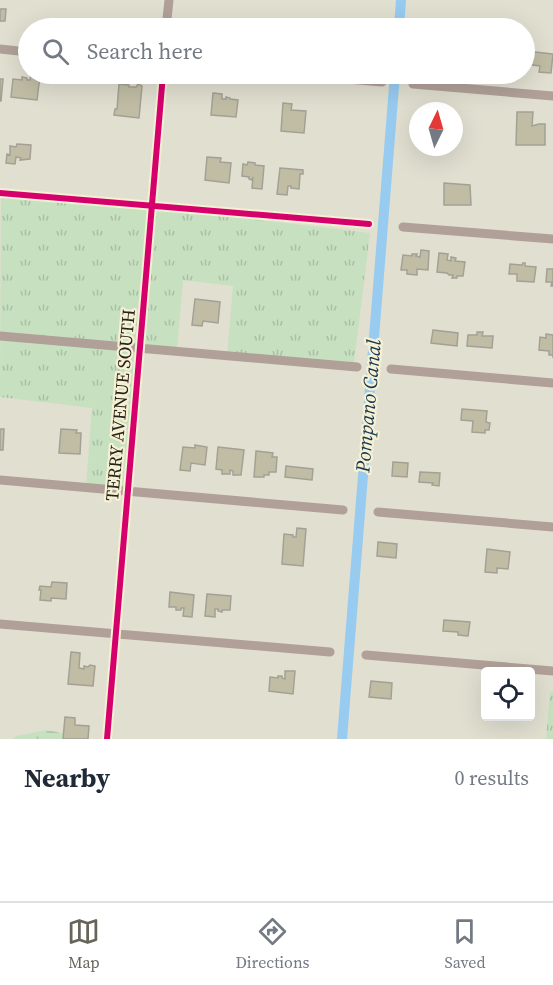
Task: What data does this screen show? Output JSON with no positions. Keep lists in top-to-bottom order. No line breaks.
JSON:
{"streets":{"street":["TERRY AVENUE SOUTH"]},"water":["Pompano Canal"],"north":"top","page":{"search":"Search here","heading":["Nearby","0 results"],"nav":["Map","Directions","Saved"]}}
